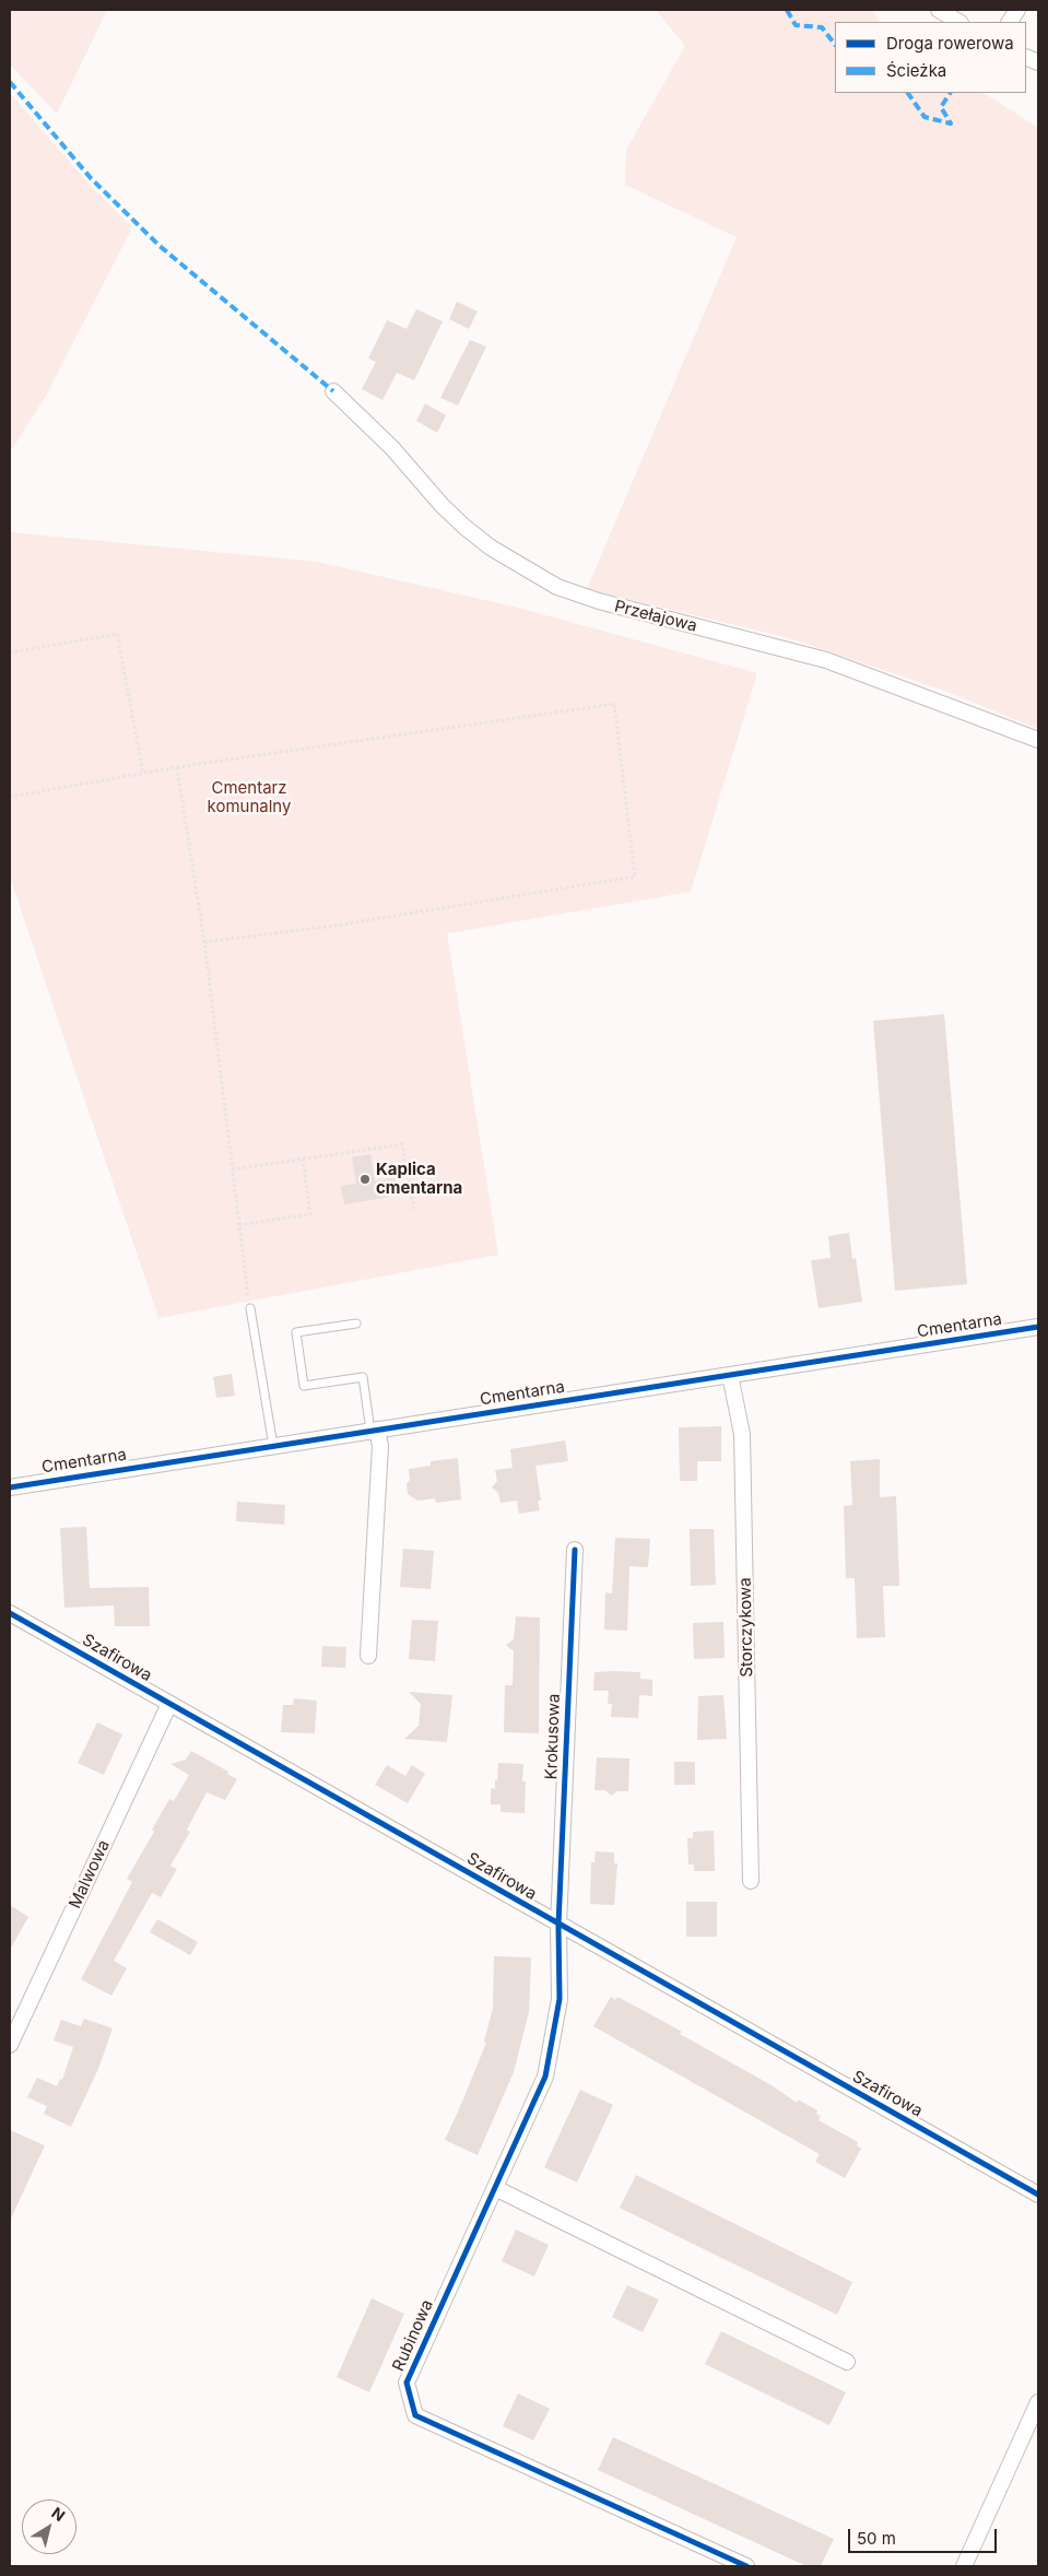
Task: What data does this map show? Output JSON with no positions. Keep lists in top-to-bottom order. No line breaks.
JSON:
{"streets":{"street":["Przełajowa","Cmentarna","Storczykowa","Szafirowa","Krokusowa","Malwowa","Rubinowa"]},"crossings":[["Cmentarna","Storczykowa"],["Szafirowa","Krokusowa"],["Szafirowa","Malwowa"],["Szafirowa","Rubinowa"],["Krokusowa","Rubinowa"]],"parks":["Cmentarz komunalny"],"places":["Kaplica cmentarna"],"legend":["Droga rowerowa","Ścieżka"],"scale_bar":"50 m","north":"top right"}
